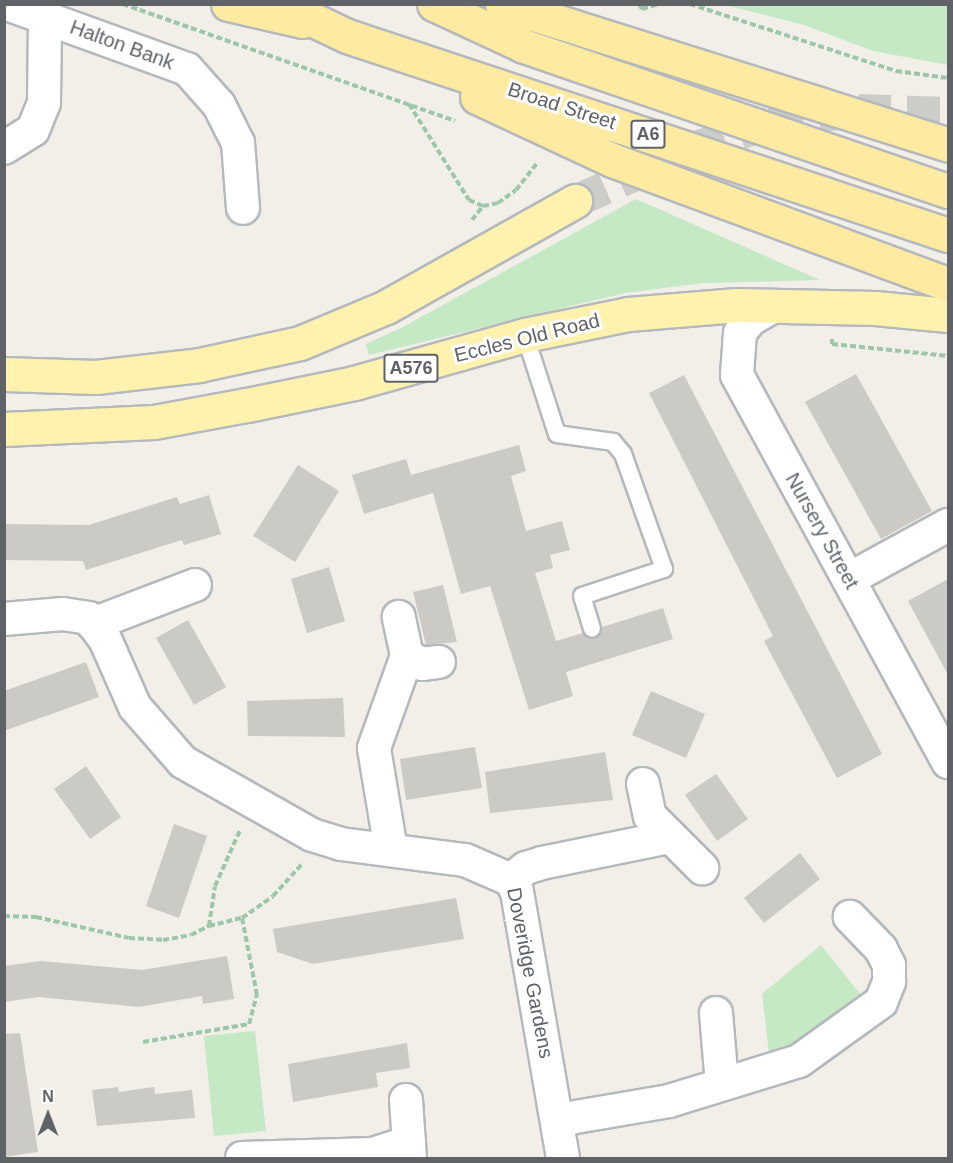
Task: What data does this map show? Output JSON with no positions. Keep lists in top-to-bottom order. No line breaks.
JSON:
{"streets":{"highway":["Broad Street","A6"],"main road":["Eccles Old Road","A576"],"street":["Halton Bank","Nursery Street","Doveridge Gardens"]},"crossings":[["Eccles Old Road","Nursery Street"]],"north":"top"}
